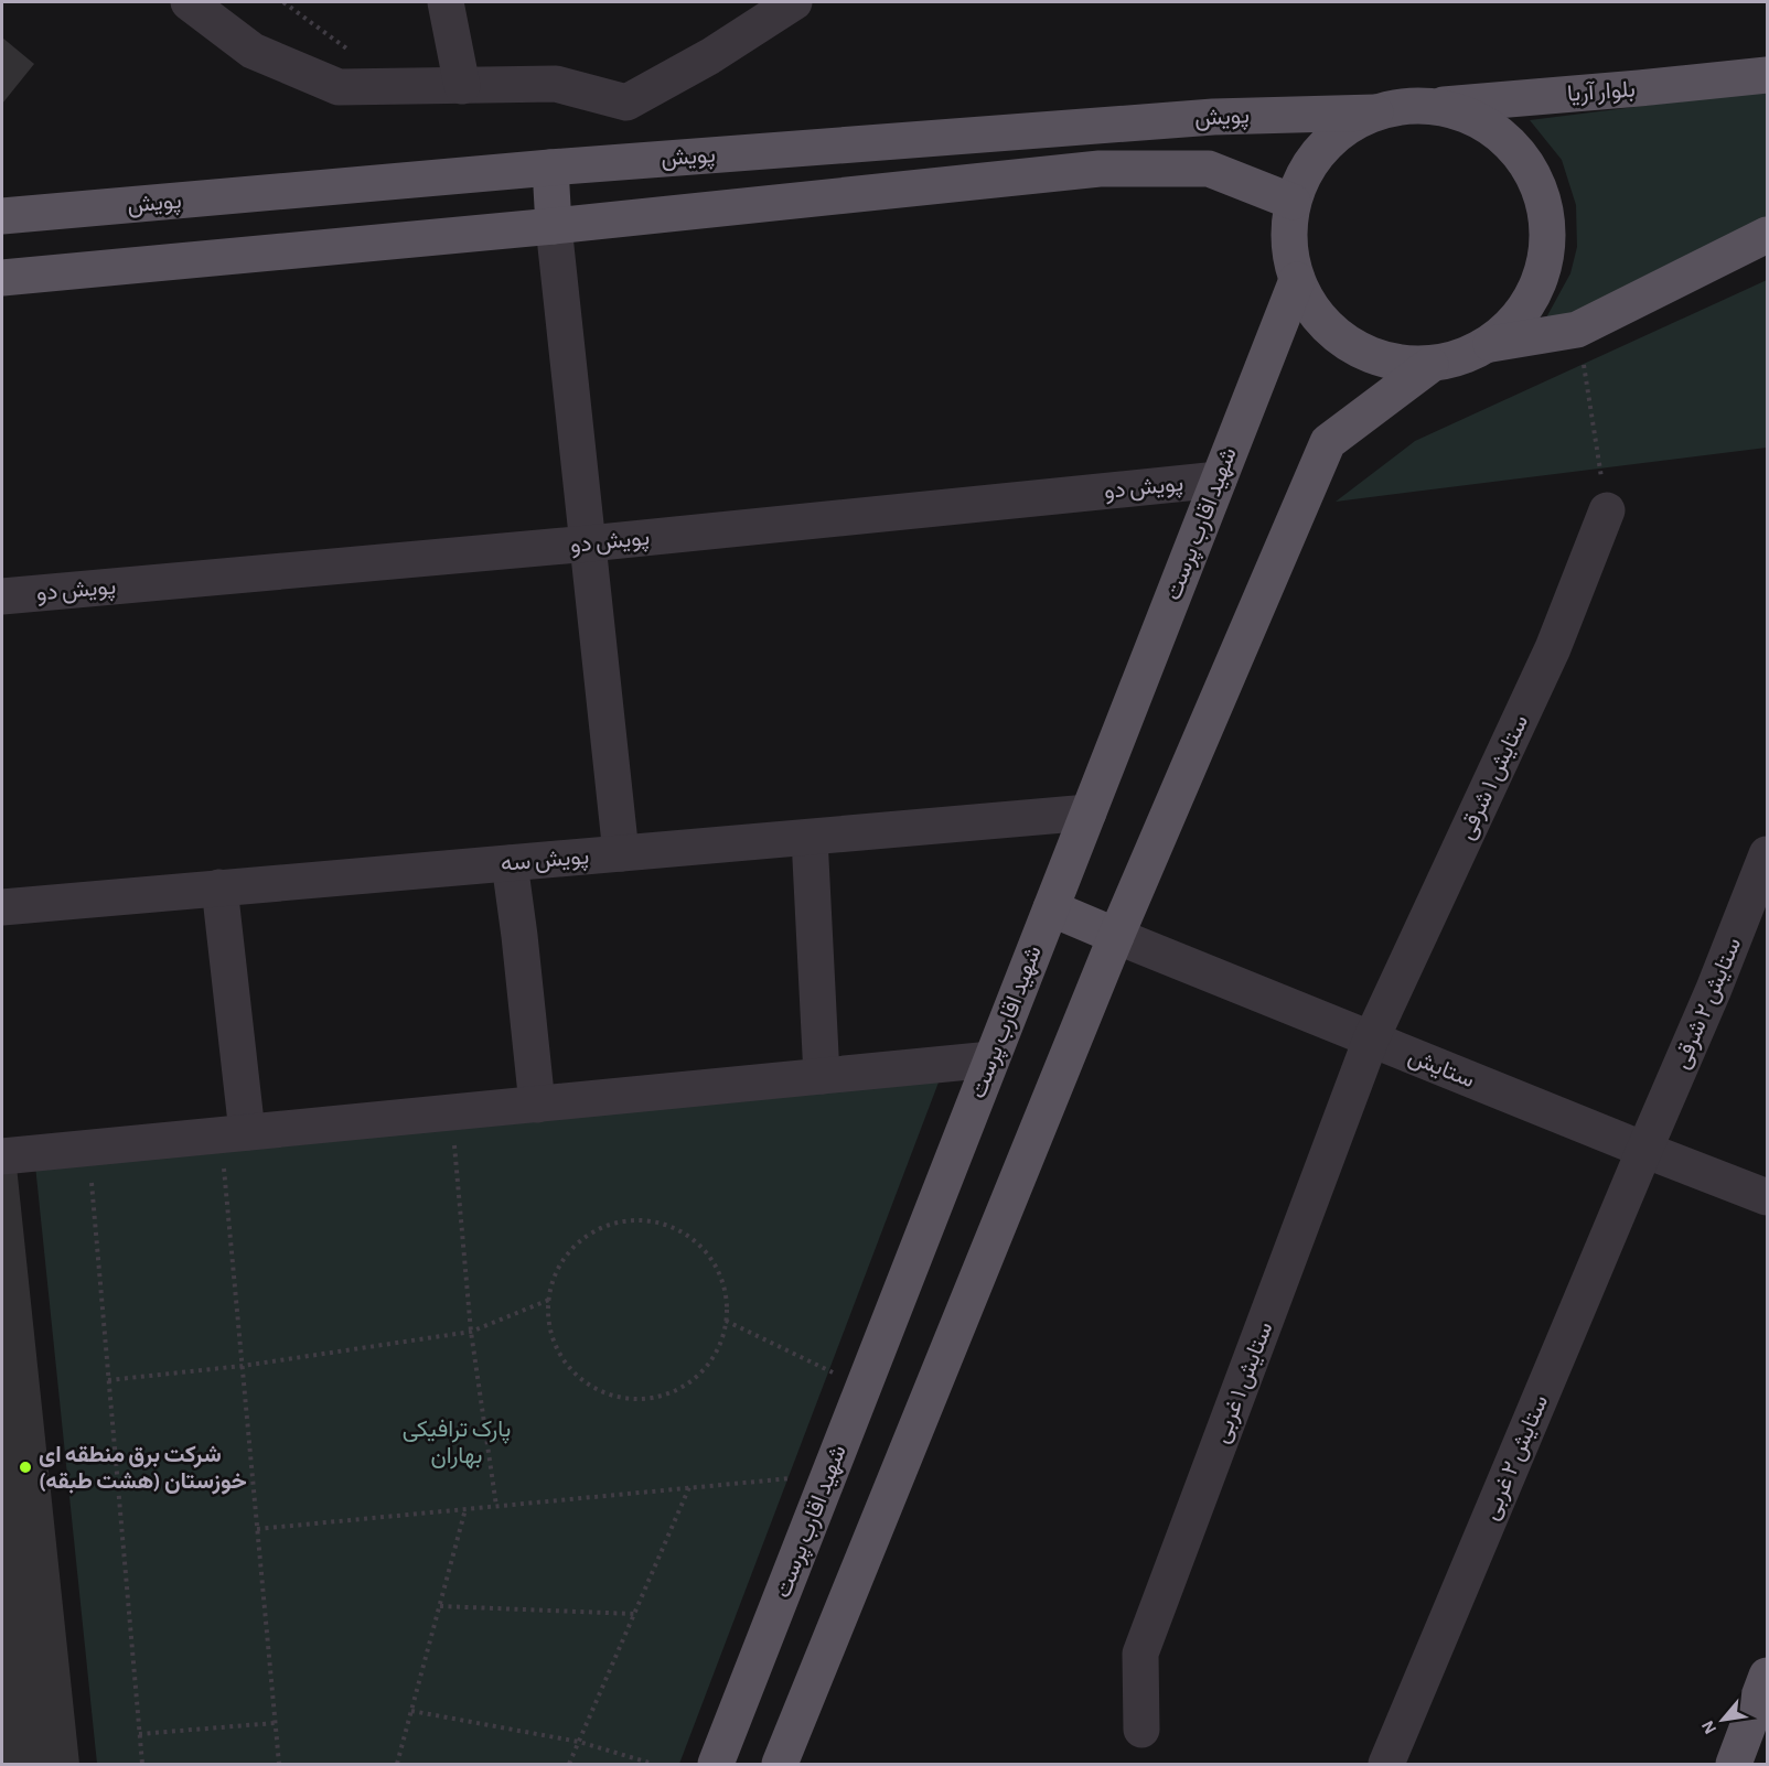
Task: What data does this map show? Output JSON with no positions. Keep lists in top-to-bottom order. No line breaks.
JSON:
{"streets":{"main road":["بلوار آریا","پویش","شهید اقارب پرست"],"street":["پویش دو","ستایش ۱ شرقی","پویش سه","ستایش ۲ شرقی","ستایش","ستایش ۱ غربی","ستایش ۲ غربی"]},"crossings":[["پویش دو","شهید اقارب پرست"],["شهید اقارب پرست","پویش سه"],["ستایش ۱ شرقی","ستایش"],["ستایش ۱ شرقی","ستایش ۱ غربی"],["ستایش ۲ شرقی","ستایش"],["ستایش ۲ شرقی","ستایش ۲ غربی"],["ستایش","ستایش ۱ غربی"],["ستایش","ستایش ۲ غربی"]],"parks":["پارک ترافیکی بهاران"],"places":["شرکت برق منطقه ای خوزستان (هشت طبقه)"],"north":"bottom left"}
